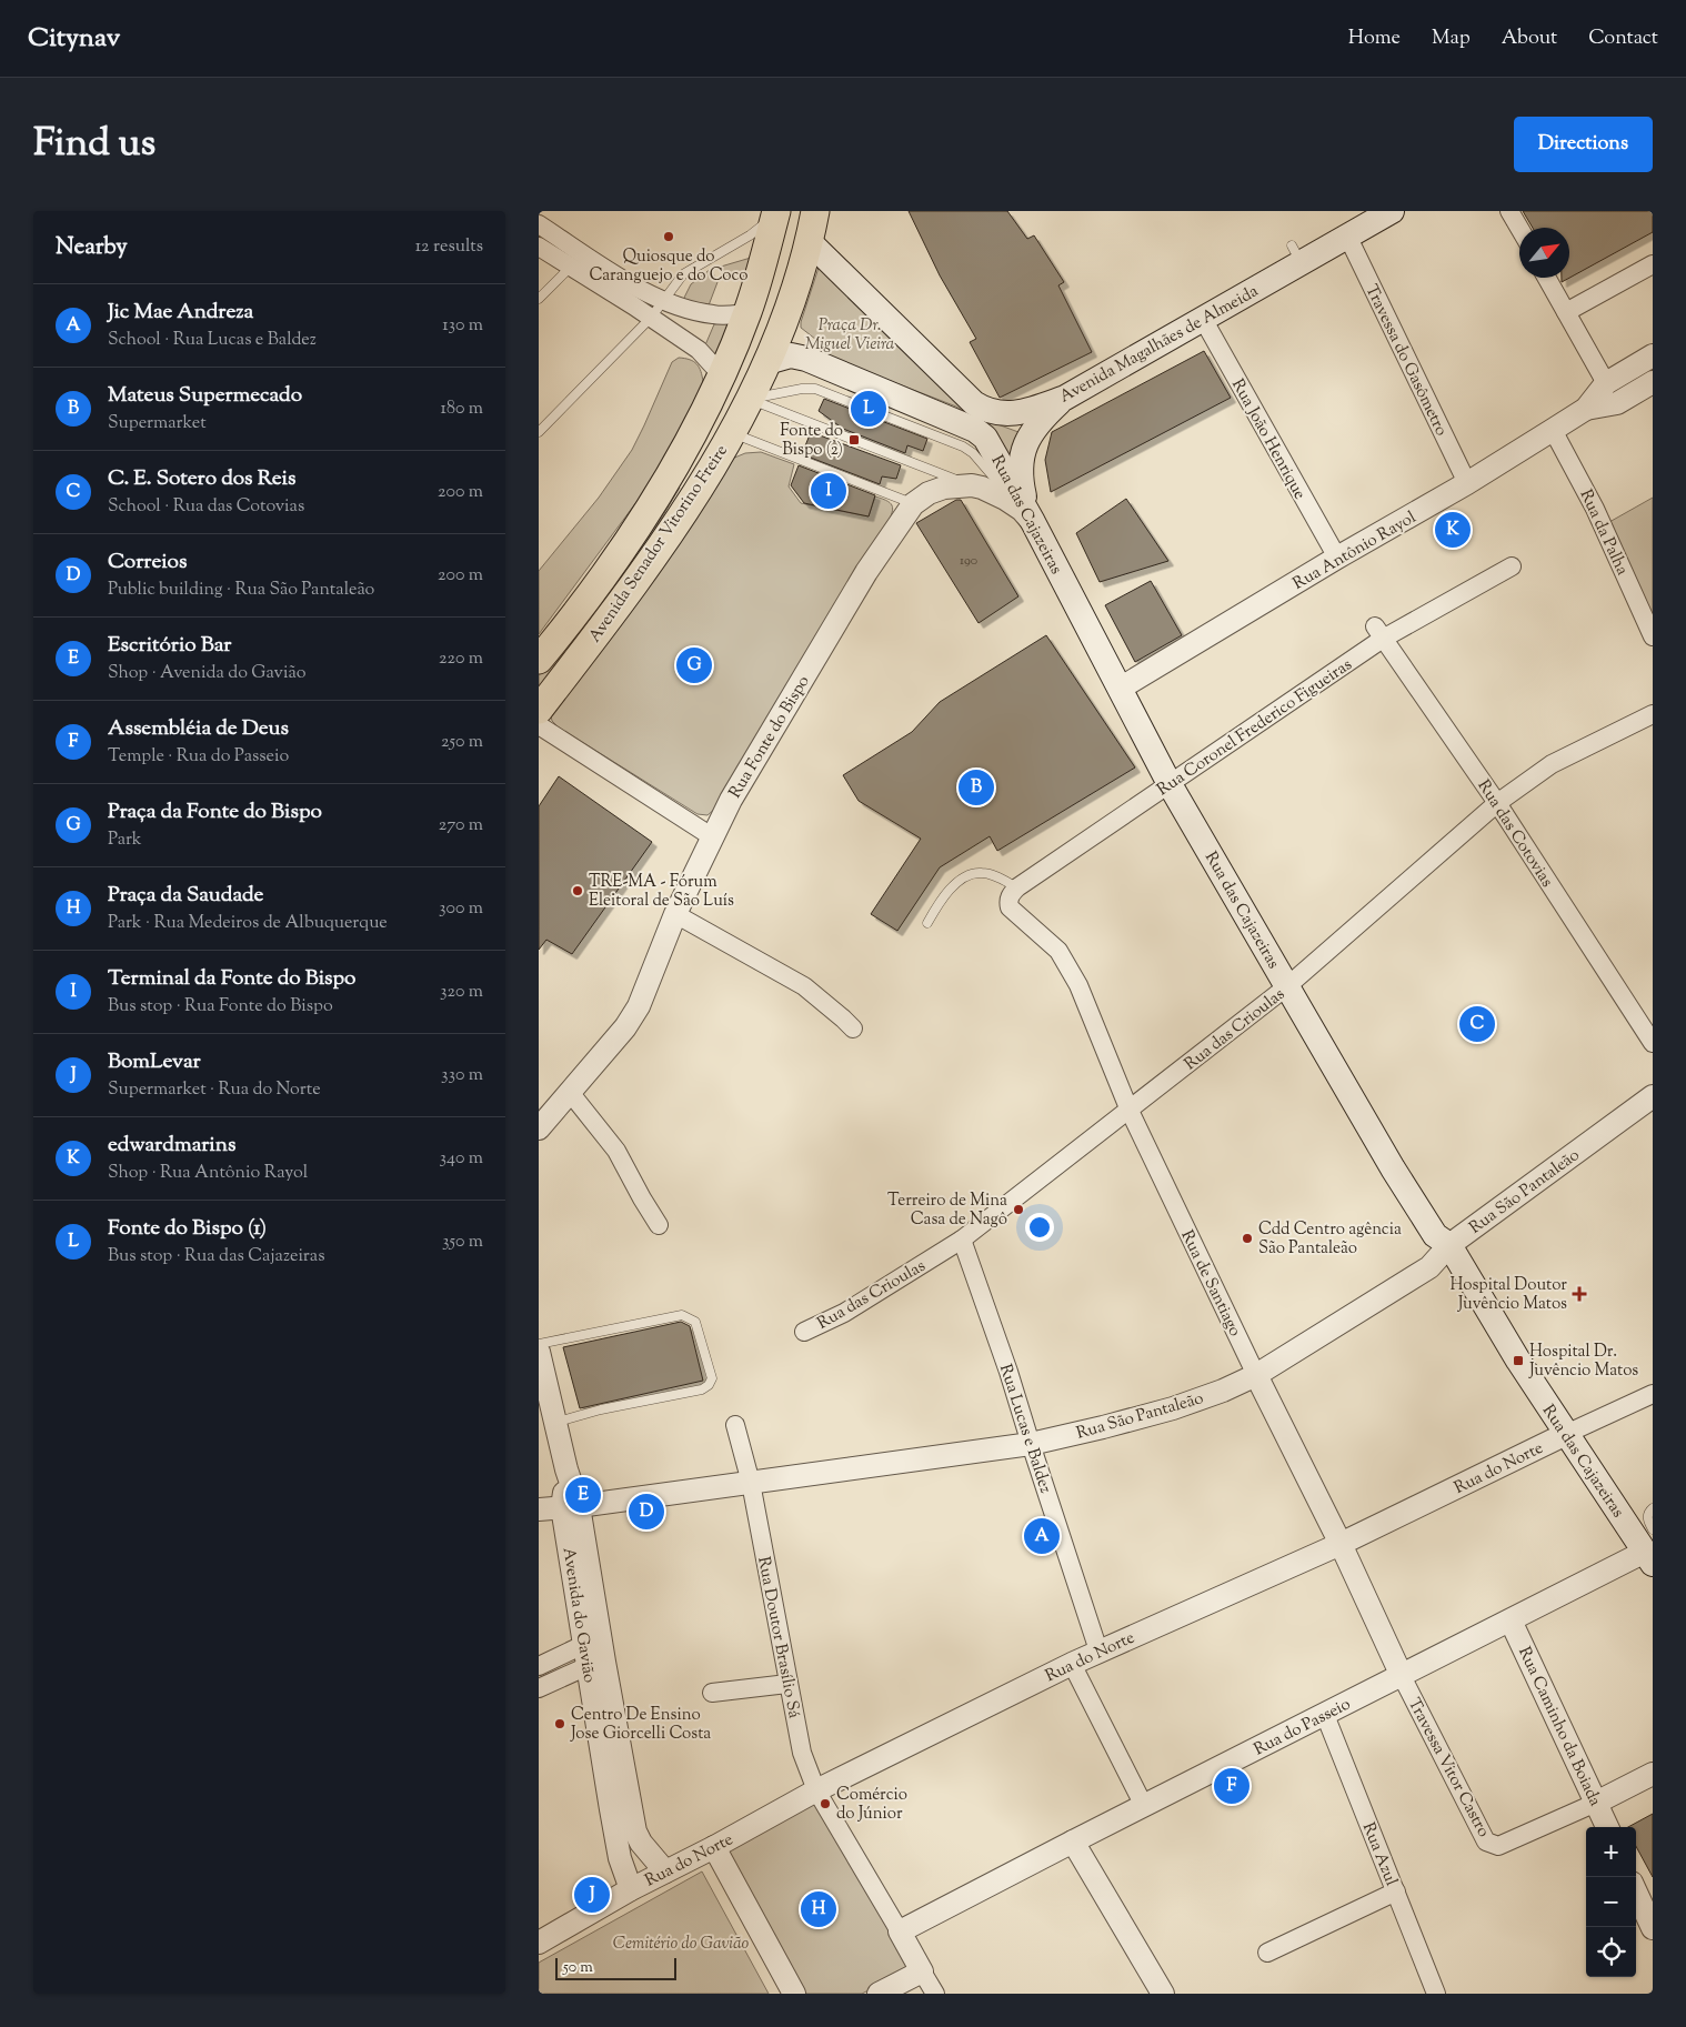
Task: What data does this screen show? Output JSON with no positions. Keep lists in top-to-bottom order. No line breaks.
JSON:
{"streets":{"main road":["Avenida Magalhães de Almeida","Rua das Cajazeiras","Avenida Senador Vitorino Freire"],"street":["Travessa do Gasômetro","Rua João Henrique","Rua da Palha","Rua Antônio Rayol","Rua Coronel Frederico Figueiras","Rua Fonte do Bispo","Rua das Cotovias","Rua das Crioulas","Rua São Pantaleão","Rua de Santiago","Rua Lucas e Baldez","Rua do Norte","Avenida do Gavião","Rua Doutor Brasílio Sá","Rua do Passeio","Rua Caminho da Boiada","Travessa Vitor Castro","Rua Azul"]},"crossings":[["Avenida Magalhães de Almeida","Travessa do Gasômetro"],["Avenida Magalhães de Almeida","Rua João Henrique"],["Avenida Magalhães de Almeida","Avenida Senador Vitorino Freire"],["Travessa do Gasômetro","Rua Antônio Rayol"],["Rua João Henrique","Rua Antônio Rayol"],["Rua das Cajazeiras","Avenida Senador Vitorino Freire"],["Rua das Cajazeiras","Rua Antônio Rayol"],["Rua das Cajazeiras","Rua Coronel Frederico Figueiras"],["Rua das Cajazeiras","Rua Fonte do Bispo"],["Rua das Cajazeiras","Rua das Crioulas"],["Rua das Cajazeiras","Rua São Pantaleão"],["Rua das Cajazeiras","Rua do Norte"],["Rua das Cajazeiras","Rua do Passeio"],["Rua da Palha","Rua Antônio Rayol"],["Rua Coronel Frederico Figueiras","Rua das Cotovias"],["Rua Coronel Frederico Figueiras","Rua de Santiago"],["Rua das Cotovias","Rua das Crioulas"],["Rua das Crioulas","Rua de Santiago"],["Rua das Crioulas","Rua Lucas e Baldez"],["Rua São Pantaleão","Rua de Santiago"],["Rua São Pantaleão","Rua Lucas e Baldez"],["Rua São Pantaleão","Avenida do Gavião"],["Rua São Pantaleão","Rua Doutor Brasílio Sá"],["Rua de Santiago","Rua do Norte"],["Rua de Santiago","Rua do Passeio"],["Rua de Santiago","Travessa Vitor Castro"],["Rua Lucas e Baldez","Rua do Norte"],["Rua do Norte","Avenida do Gavião"],["Rua do Norte","Rua Doutor Brasílio Sá"],["Rua Doutor Brasílio Sá","Rua do Passeio"],["Rua do Passeio","Rua Caminho da Boiada"],["Rua do Passeio","Travessa Vitor Castro"],["Rua do Passeio","Rua Azul"],["Rua Caminho da Boiada","Travessa Vitor Castro"]],"parks":["Praça Dr. Miguel Vieira","Cemitério do Gavião"],"places":{"other":["Quiosque do Caranguejo e do Coco","TRE-MA - Fórum Eleitoral de São Luís","Terreiro de Mina Casa de Nagô","Cdd Centro agência São Pantaleão","Centro De Ensino Jose Giorcelli Costa","Comércio do Júnior"],"transit":["Fonte do Bispo (2)","Hospital Dr. Juvêncio Matos"],"health":["Hospital Doutor Juvêncio Matos"]},"house_numbers":["190"],"scale_bar":"50 m","north":"top right","page":{"header":"Citynav","nav":["Home","Map","About","Contact"],"title":"Find us","buttons":"Directions","heading":["Nearby","12 results"],"list":[{"mark":"A","name":"Jic Mae Andreza","note":"School · Rua Lucas e Baldez","value":"130 m"},{"mark":"B","name":"Mateus Supermecado","note":"Supermarket","value":"180 m"},{"mark":"C","name":"C. E. Sotero dos Reis","note":"School · Rua das Cotovias","value":"200 m"},{"mark":"D","name":"Correios","note":"Public building · Rua São Pantaleão","value":"200 m"},{"mark":"E","name":"Escritório Bar","note":"Shop · Avenida do Gavião","value":"220 m"},{"mark":"F","name":"Assembléia de Deus","note":"Temple · Rua do Passeio","value":"250 m"},{"mark":"G","name":"Praça da Fonte do Bispo","note":"Park","value":"270 m"},{"mark":"H","name":"Praça da Saudade","note":"Park · Rua Medeiros de Albuquerque","value":"300 m"},{"mark":"I","name":"Terminal da Fonte do Bispo","note":"Bus stop · Rua Fonte do Bispo","value":"320 m"},{"mark":"J","name":"BomLevar","note":"Supermarket · Rua do Norte","value":"330 m"},{"mark":"K","name":"edwardmarins","note":"Shop · Rua Antônio Rayol","value":"340 m"},{"mark":"L","name":"Fonte do Bispo (1)","note":"Bus stop · Rua das Cajazeiras","value":"350 m"}],"pins":["L","I","K","G","B","C","E","D","A","F","J","H"],"map_buttons":["+","−"],"scale":"50 m"}}
